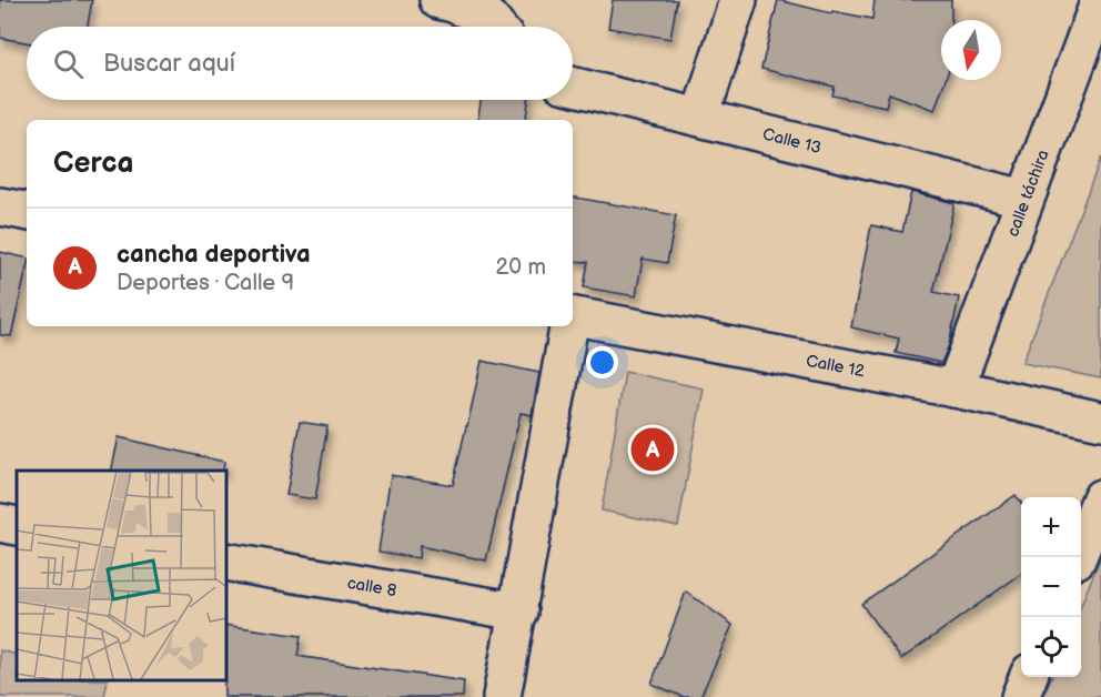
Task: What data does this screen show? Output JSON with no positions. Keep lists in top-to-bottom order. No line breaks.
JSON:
{"streets":{"street":["Calle 13","calle táchira","Calle 12","calle 8"]},"crossings":[["Calle 13","calle táchira"],["calle táchira","Calle 12"]],"north":"bottom","page":{"search":"Buscar aquí","heading":"Cerca","list":[{"mark":"A","name":"cancha deportiva","note":"Deportes · Calle 9","value":"20 m"}],"pins":"A","map_buttons":["+","−"]}}
